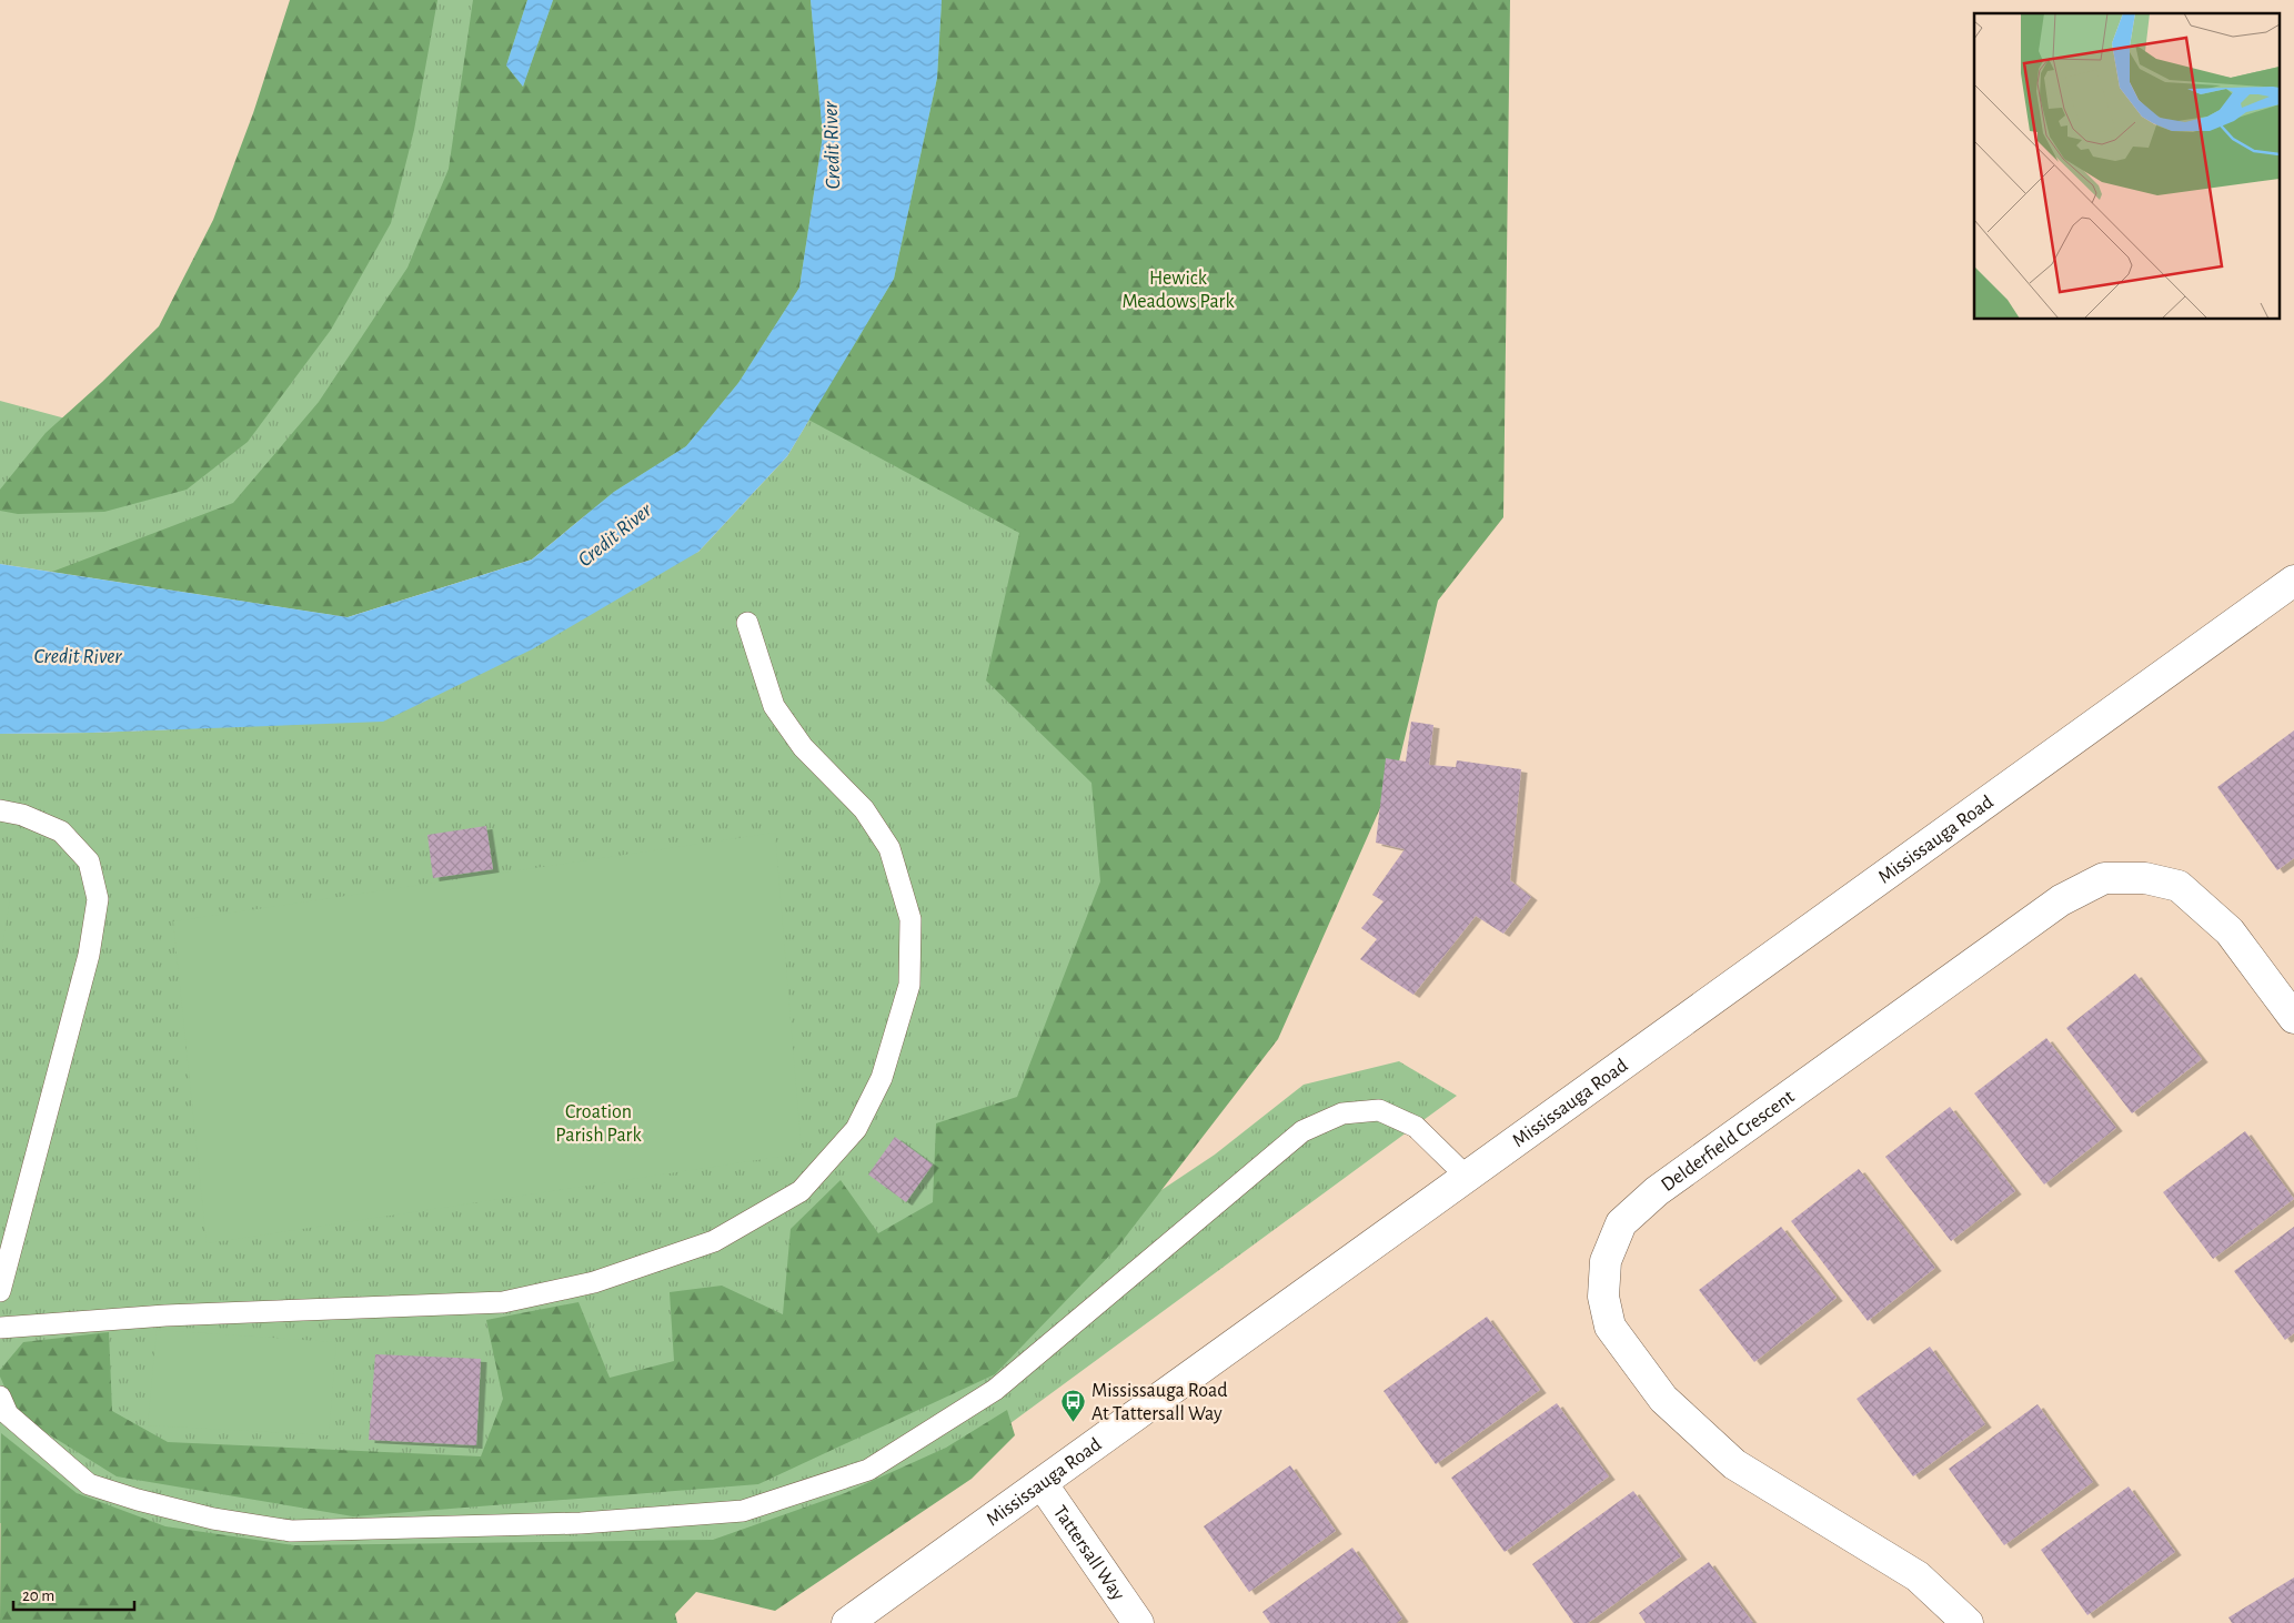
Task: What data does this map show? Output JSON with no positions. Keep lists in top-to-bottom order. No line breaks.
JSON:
{"streets":{"main road":["Mississauga Road","Delderfield Crescent","Tattersall Way"]},"crossings":[["Mississauga Road","Tattersall Way"]],"water":["Credit River"],"parks":["Hewick Meadows Park","Croation Parish Park"],"places":{"bus stop":["Mississauga Road At Tattersall Way"]},"scale_bar":"20 m"}
